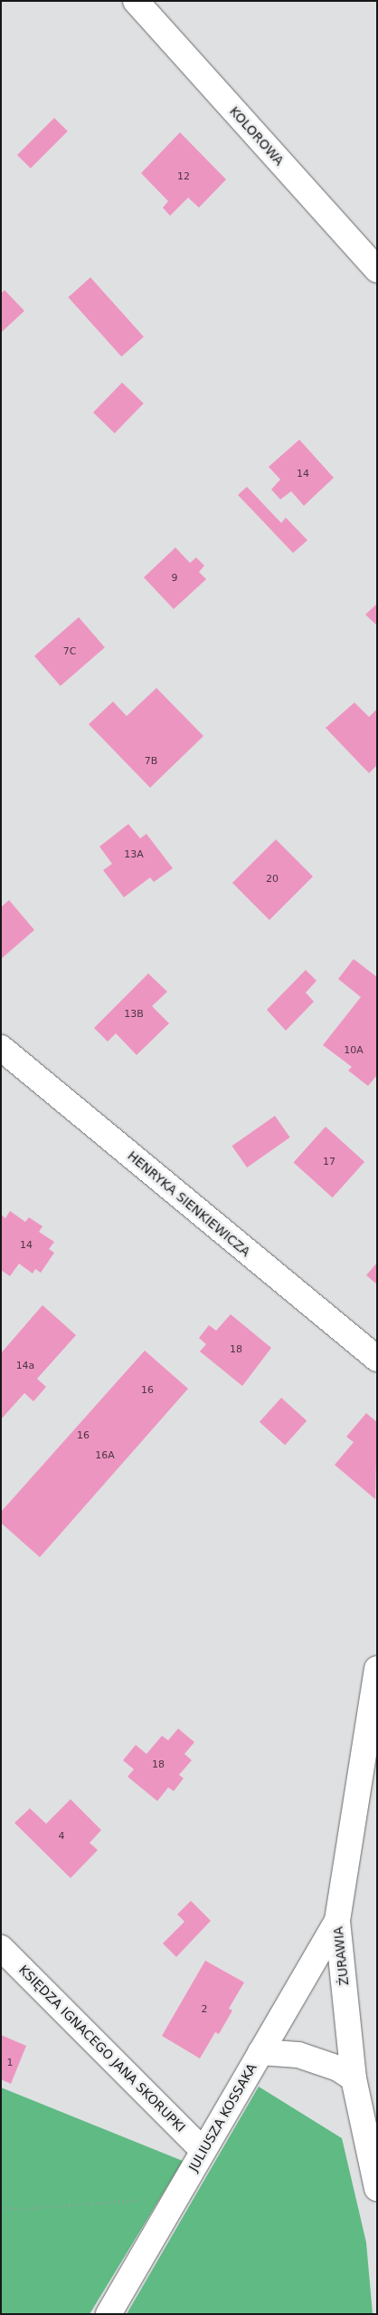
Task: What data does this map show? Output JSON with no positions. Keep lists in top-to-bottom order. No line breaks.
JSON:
{"streets":{"street":["KOLOROWA","HENRYKA SIENKIEWICZA","ŻURAWIA","KSIĘDZA IGNACEGO JANA SKORUPKI","JULIUSZA KOSSAKA"]},"crossings":[["ŻURAWIA","JULIUSZA KOSSAKA"],["KSIĘDZA IGNACEGO JANA SKORUPKI","JULIUSZA KOSSAKA"]],"house_numbers":["12","14","9","7C","7B","13A","20","13B","10A","17","14","18","14a","16","16","16A","18","4","2","1"]}
